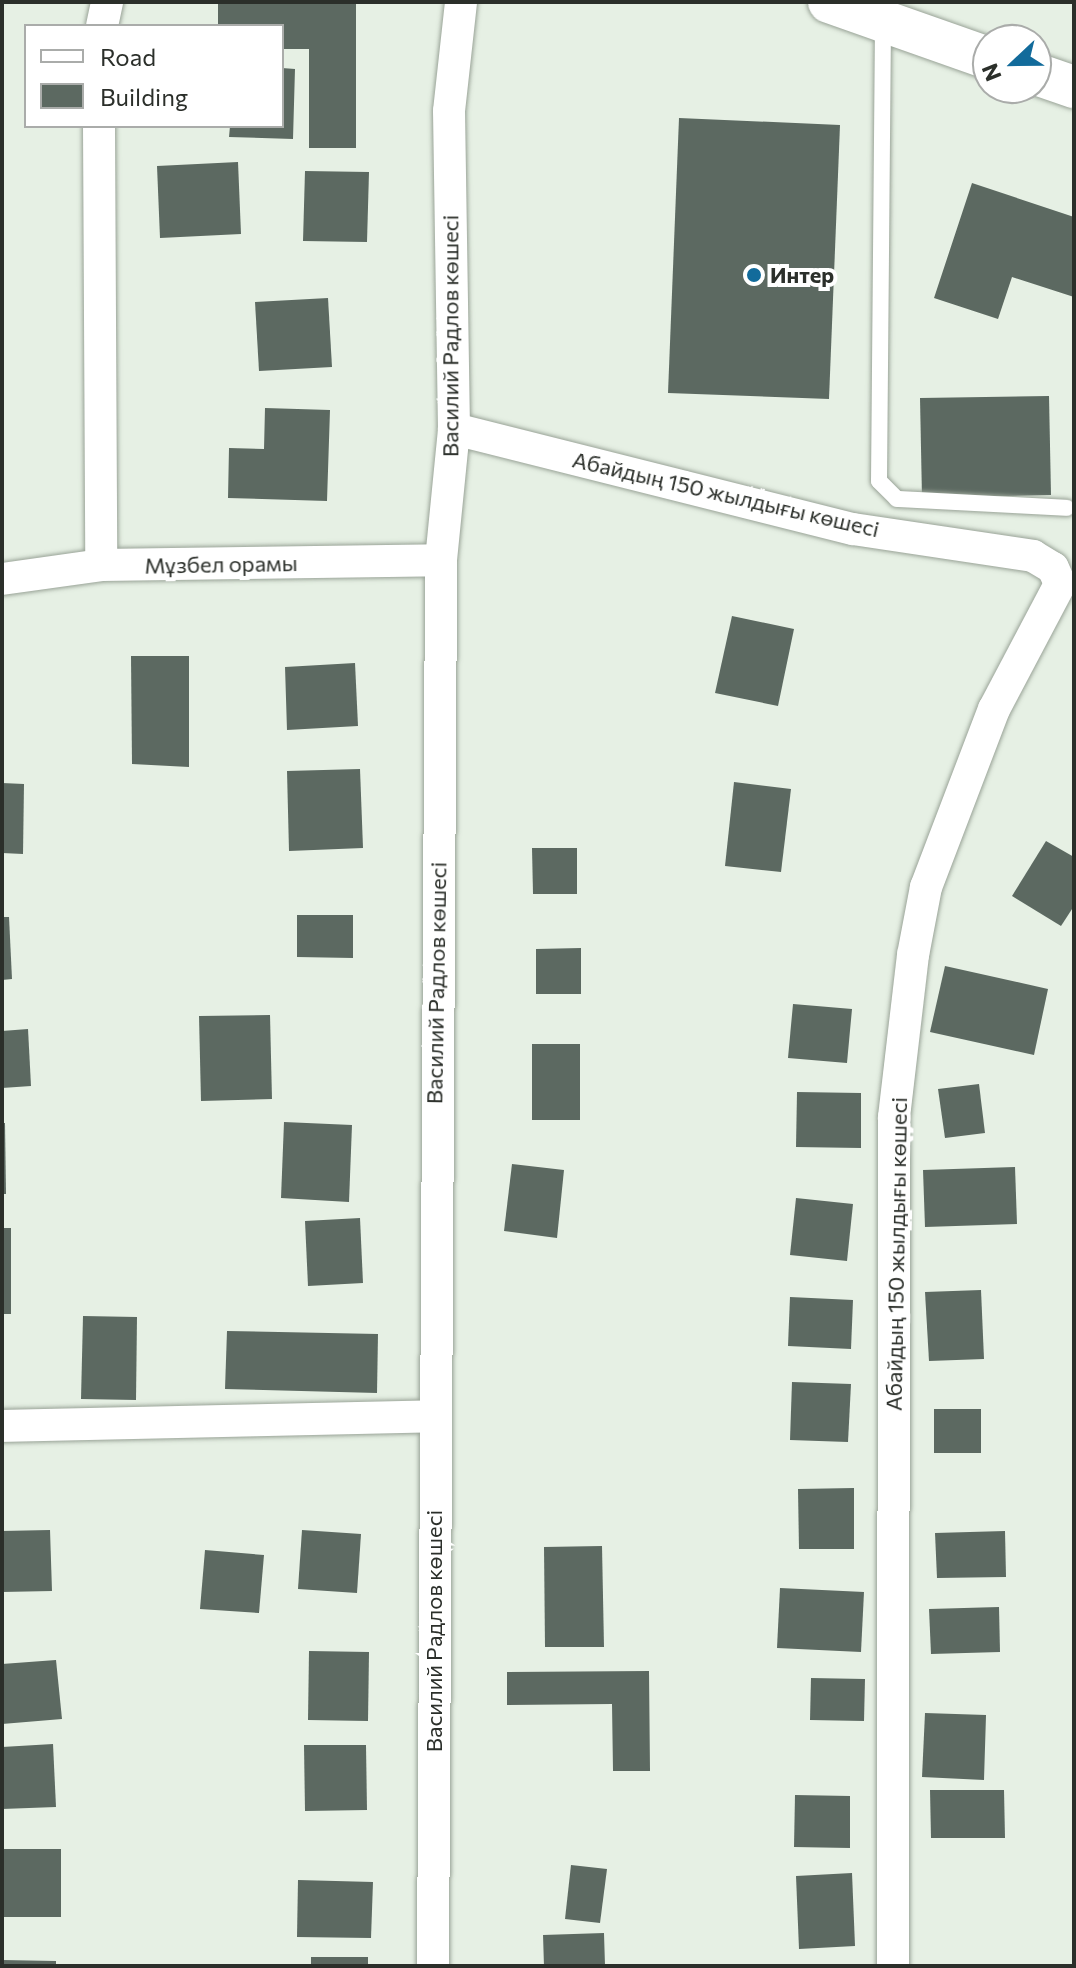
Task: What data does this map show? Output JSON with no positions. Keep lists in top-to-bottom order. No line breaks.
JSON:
{"streets":{"street":["Василий Радлов көшесі","Абайдың 150 жылдығы көшесі","Мұзбел орамы"]},"crossings":[["Василий Радлов көшесі","Абайдың 150 жылдығы көшесі"],["Василий Радлов көшесі","Мұзбел орамы"]],"places":["Интер"],"legend":["Road","Building"],"north":"left"}
